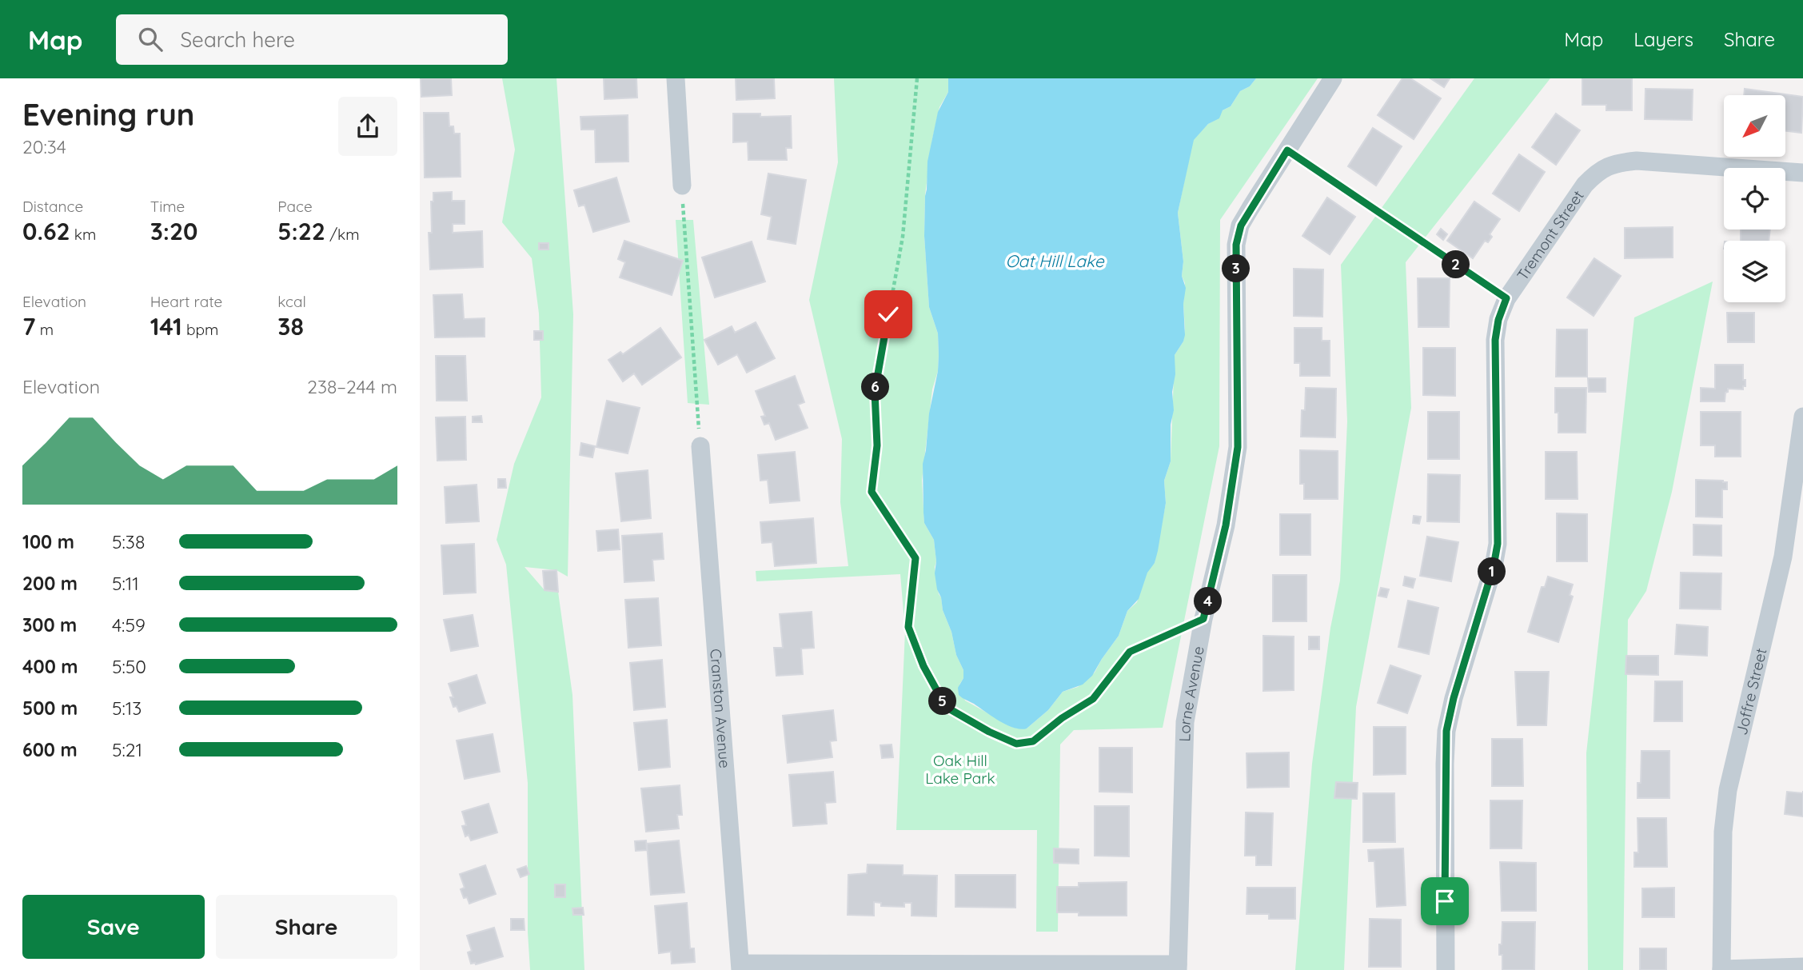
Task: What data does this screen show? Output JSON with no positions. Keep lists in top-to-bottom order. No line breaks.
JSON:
{"streets":{"street":["Tremont Street","Joffre Street","Lorne Avenue","Cranston Avenue"]},"water":["Oat Hill Lake"],"parks":["Oak Hill Lake Park"],"north":"bottom left","page":{"header":"Map","search":"Search here","nav":["Map","Layers","Share"],"heading":["Evening run","20:34"],"stats":[["Distance","0.62 km"],["Time","3:20"],["Pace","5:22 /km"],["Elevation","7 m"],["Heart rate","141 bpm"],["kcal","38"]],"pins":["2","3","6","1","4","5"],"chart":["Elevation","238–244 m"],"list":[{"name":"100 m","note":"5:38"},{"name":"200 m","note":"5:11"},{"name":"300 m","note":"4:59"},{"name":"400 m","note":"5:50"},{"name":"500 m","note":"5:13"},{"name":"600 m","note":"5:21"}],"buttons":["Save","Share"]}}
